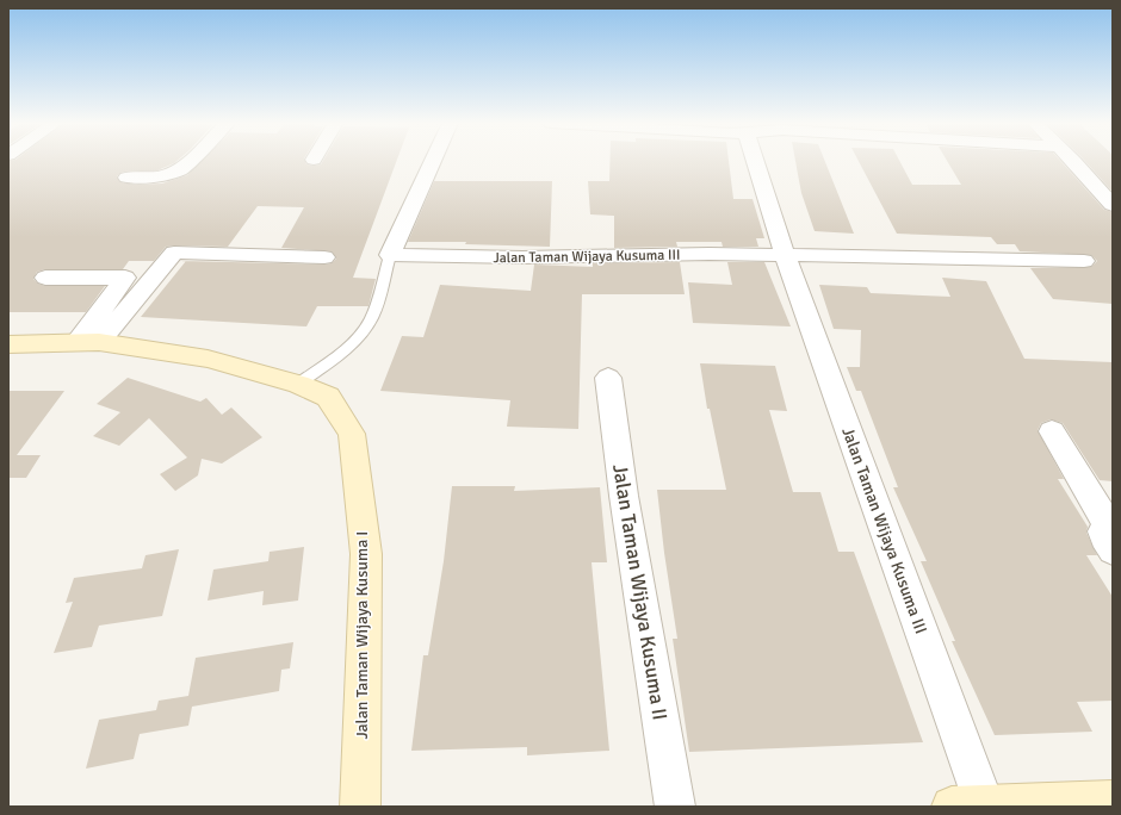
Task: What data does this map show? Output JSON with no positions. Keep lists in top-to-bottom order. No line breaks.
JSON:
{"streets":{"street":["Jalan Taman Wijaya Kusuma III","Jalan Taman Wijaya Kusuma II","Jalan Taman Wijaya Kusuma I"]}}
